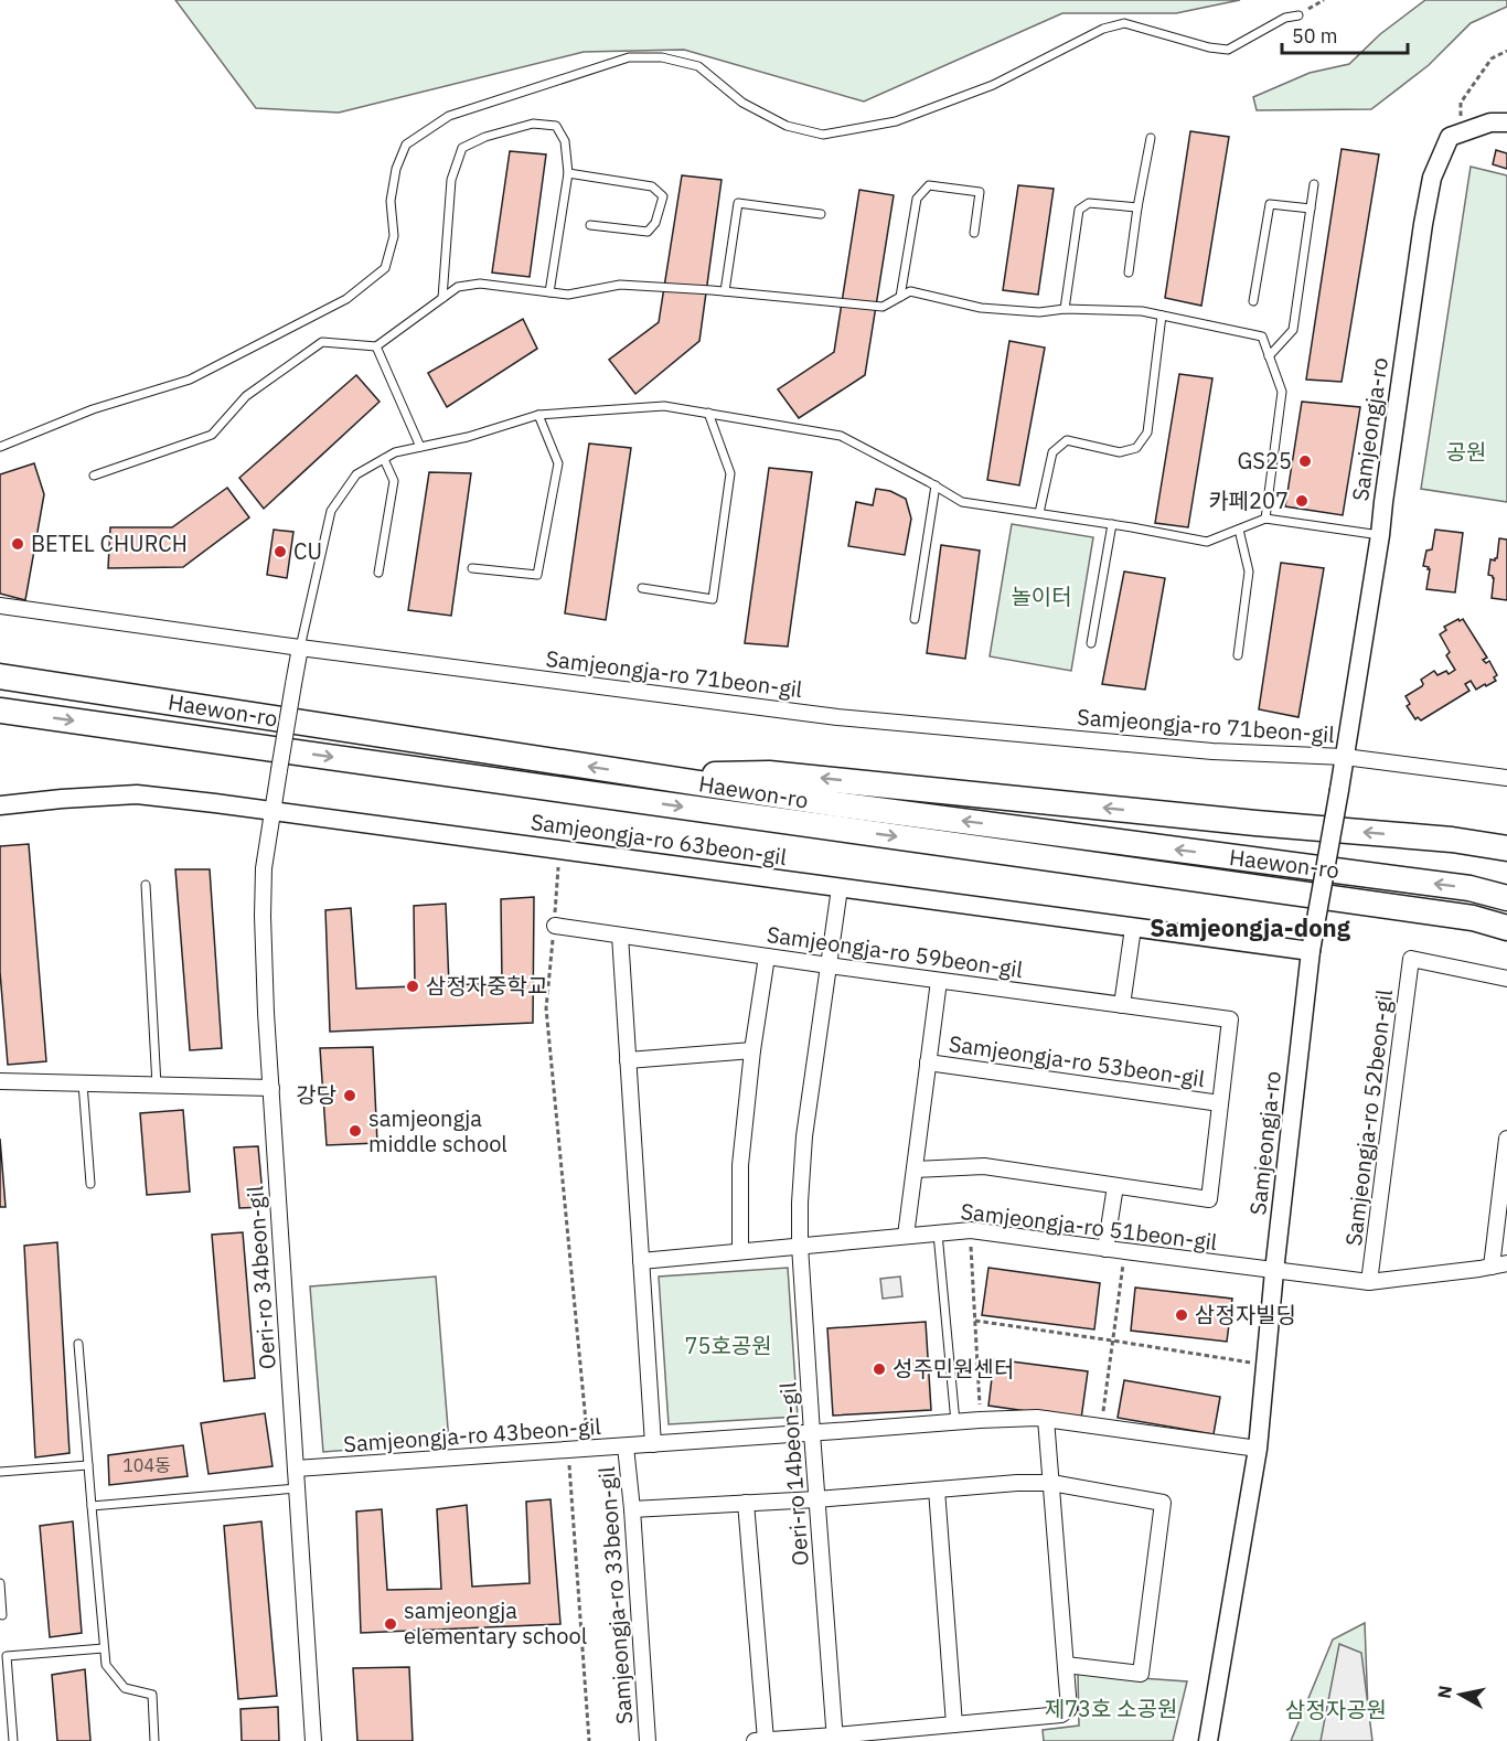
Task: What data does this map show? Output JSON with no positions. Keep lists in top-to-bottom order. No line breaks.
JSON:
{"streets":{"highway":["Haewon-ro"],"street":["Samjeongja-ro","Samjeongja-ro 71beon-gil","Samjeongja-ro 63beon-gil","Samjeongja-ro 59beon-gil","Samjeongja-ro 53beon-gil","Samjeongja-ro 52beon-gil","Samjeongja-ro 51beon-gil","Oeri-ro 34beon-gil","Samjeongja-ro 43beon-gil","Oeri-ro 14beon-gil","Samjeongja-ro 33beon-gil"]},"crossings":[["Samjeongja-ro","Samjeongja-ro 71beon-gil"],["Samjeongja-ro","Samjeongja-ro 63beon-gil"],["Samjeongja-ro","Samjeongja-ro 51beon-gil"],["Samjeongja-ro","Samjeongja-ro 43beon-gil"],["Samjeongja-ro 71beon-gil","Oeri-ro 34beon-gil"],["Samjeongja-ro 63beon-gil","Oeri-ro 34beon-gil"],["Samjeongja-ro 63beon-gil","Oeri-ro 14beon-gil"],["Samjeongja-ro 59beon-gil","Samjeongja-ro 53beon-gil"],["Samjeongja-ro 59beon-gil","Oeri-ro 14beon-gil"],["Samjeongja-ro 51beon-gil","Oeri-ro 14beon-gil"],["Oeri-ro 34beon-gil","Samjeongja-ro 43beon-gil"],["Samjeongja-ro 43beon-gil","Oeri-ro 14beon-gil"],["Samjeongja-ro 43beon-gil","Samjeongja-ro 33beon-gil"]],"districts":["Samjeongja-dong"],"parks":["공원","놀이터","75호공원","제73호 소공원","삼정자공원"],"places":["GS25","카페207","BETEL CHURCH","CU","삼정자중학교","강당","samjeongja middle school","삼정자빌딩","성주민원센터","samjeongja elementary school"],"house_numbers":["104동"],"scale_bar":"50 m","north":"left"}
